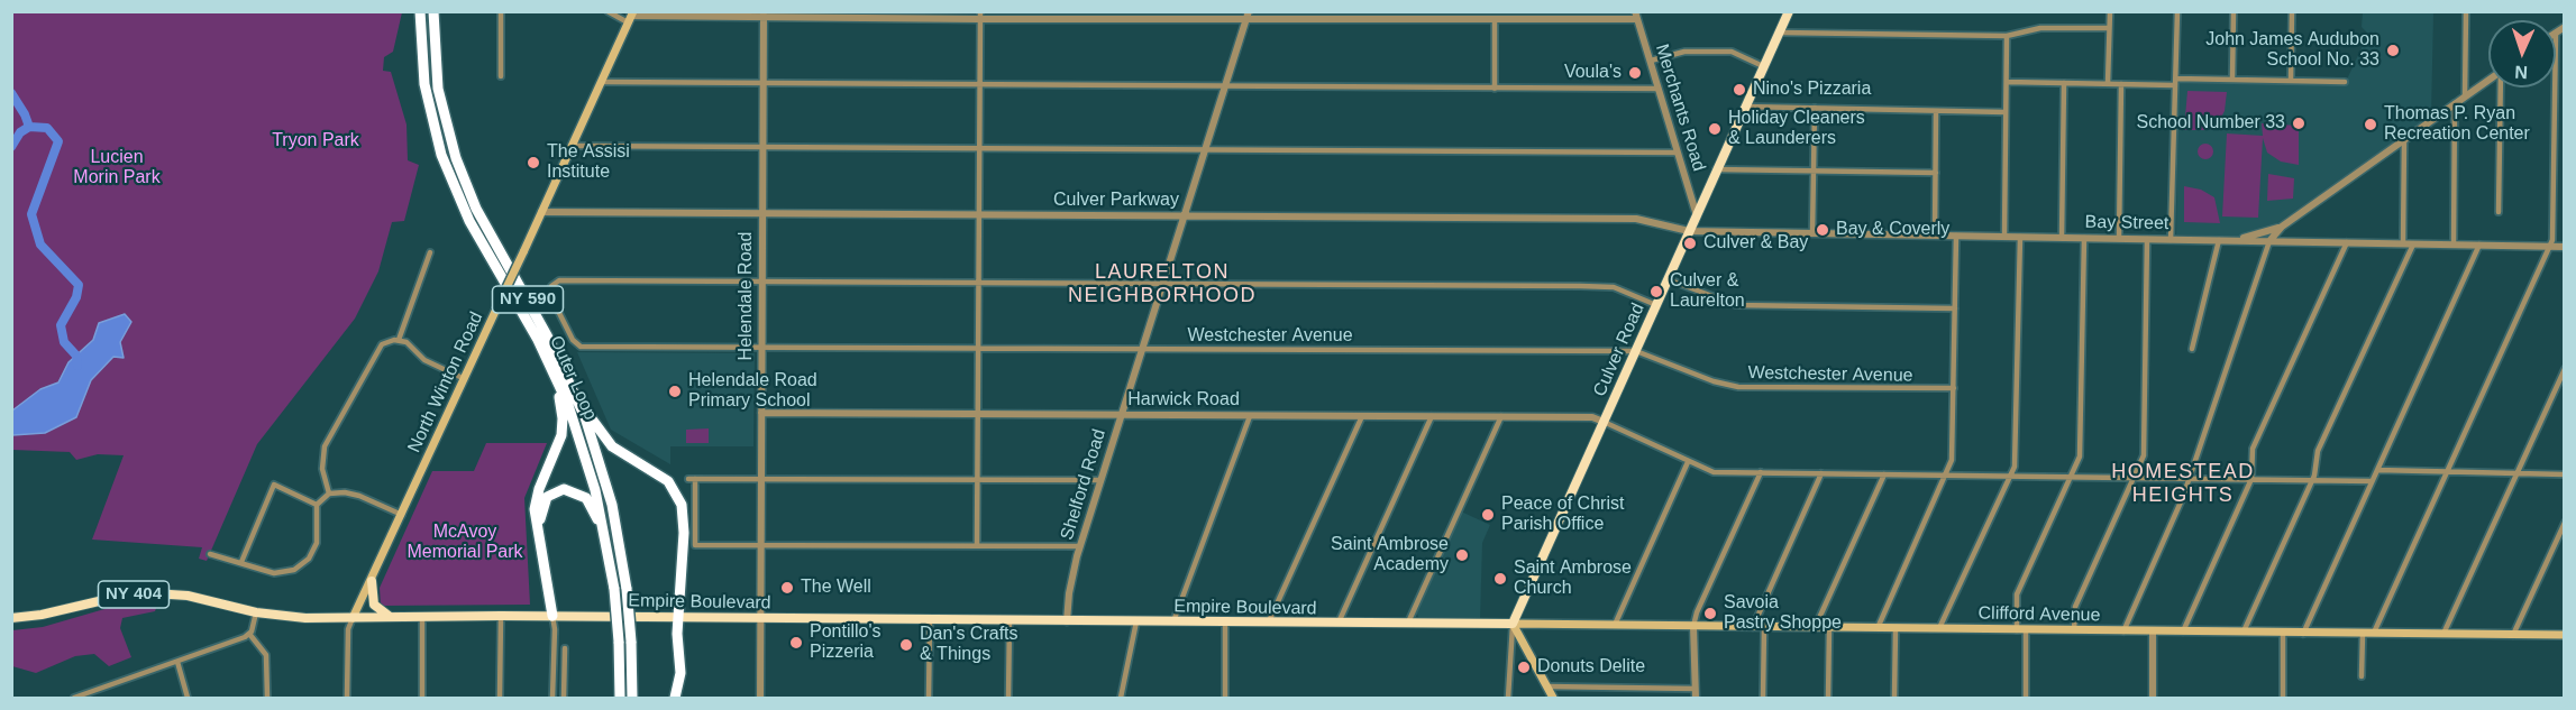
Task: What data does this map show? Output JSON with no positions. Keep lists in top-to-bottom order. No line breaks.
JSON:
{"streets":{"highway":["NY 590","Outer Loop"],"main road":["Culver Road","North Winton Road","NY 404","Empire Boulevard","Clifford Avenue"],"street":["Merchants Road","Culver Parkway","Bay Street","Helendale Road","Westchester Avenue","Harwick Road","Shelford Road"]},"crossings":[["Merchants Road","Culver Road"],["Culver Parkway","Bay Street"],["Culver Parkway","Helendale Road"],["Culver Parkway","Culver Road"],["Culver Parkway","North Winton Road"],["Culver Parkway","Shelford Road"],["Bay Street","Culver Road"],["Helendale Road","Westchester Avenue"],["Helendale Road","Harwick Road"],["Helendale Road","Empire Boulevard"],["Westchester Avenue","Culver Road"],["Westchester Avenue","Shelford Road"],["Culver Road","Harwick Road"],["Culver Road","Empire Boulevard"],["Culver Road","Clifford Avenue"],["North Winton Road","Empire Boulevard"],["Harwick Road","Shelford Road"],["Shelford Road","Empire Boulevard"],["Empire Boulevard","Clifford Avenue"]],"districts":["LAURELTON NEIGHBORHOOD","HOMESTEAD HEIGHTS"],"parks":["Tryon Park","Lucien Morin Park","McAvoy Memorial Park"],"places":["John James Audubon School No. 33","Voula's","Nino's Pizzaria","School Number 33","Thomas P. Ryan Recreation Center","Holiday Cleaners & Launderers","The Assisi Institute","Bay & Coverly","Culver & Bay","Culver & Laurelton","Helendale Road Primary School","Peace of Christ Parish Office","Saint Ambrose Academy","Saint Ambrose Church","The Well","Savoia Pastry Shoppe","Pontillo's Pizzeria","Dan's Crafts & Things","Donuts Delite"],"north":"bottom"}
